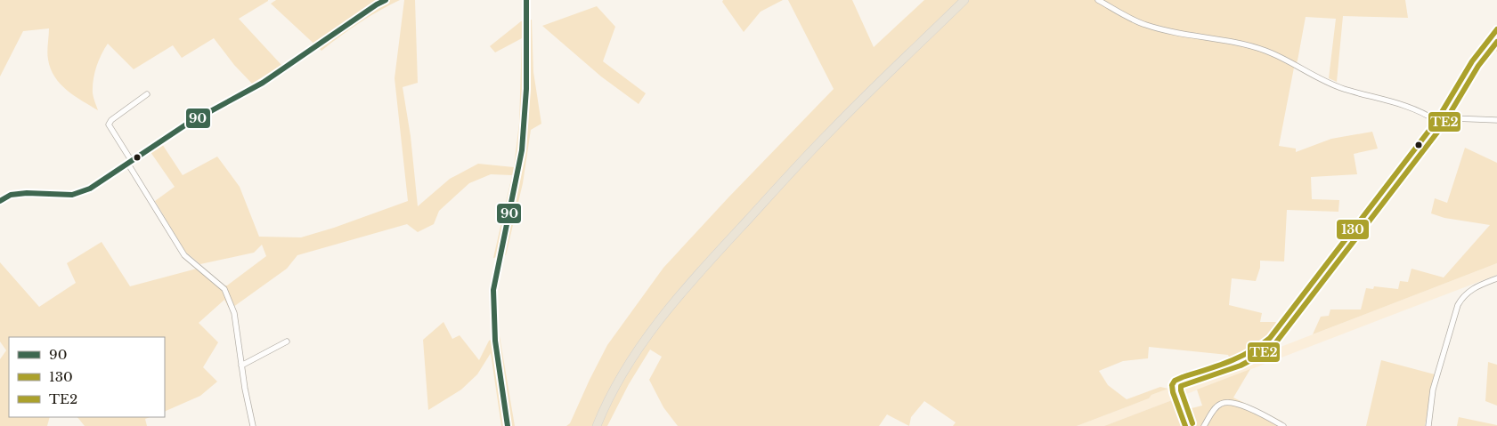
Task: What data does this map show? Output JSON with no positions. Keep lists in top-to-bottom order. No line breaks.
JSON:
{"lines":["transit line 90","transit line 130","transit line TE2"],"legend":["90","130","TE2"]}
